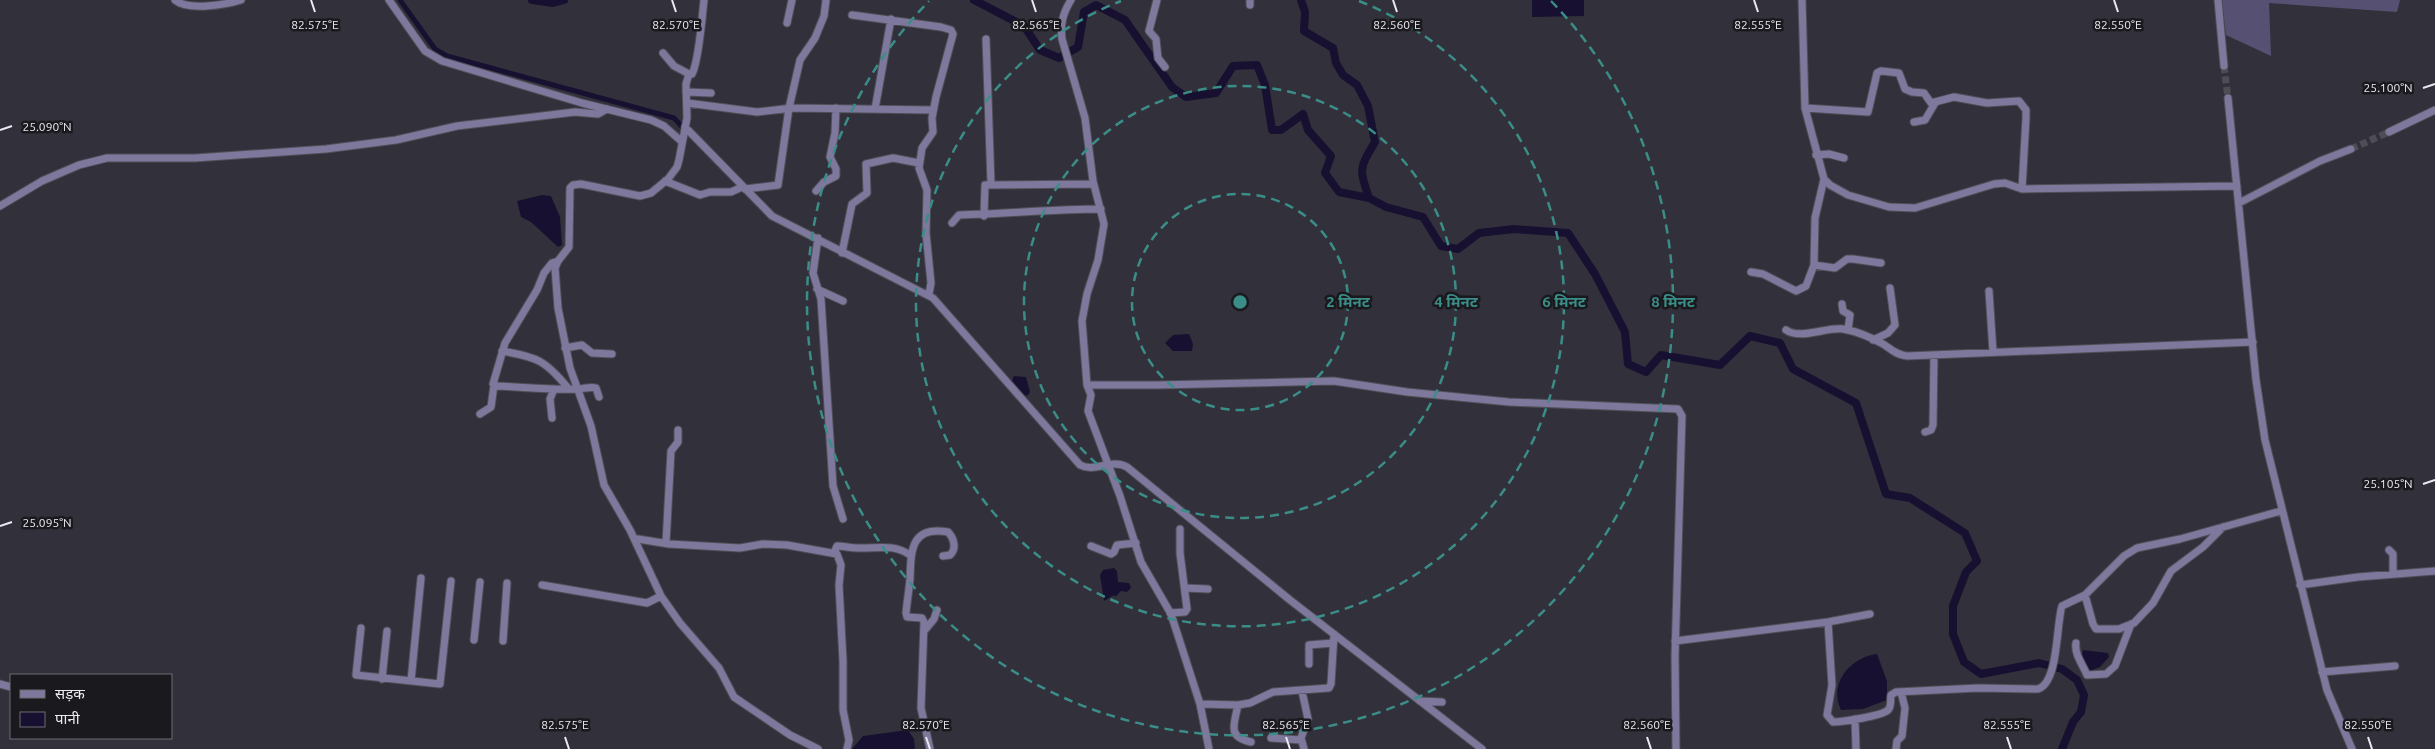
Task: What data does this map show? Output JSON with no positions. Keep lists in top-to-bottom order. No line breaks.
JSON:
{"legend":["सड़क","पानी"],"coordinates":["82.575°E","82.570°E","82.565°E","82.555°E","82.560°E","82.550°E","25.100°N","25.090°N","25.105°N","25.095°N"],"rings":["2 मिनट","4 मिनट","6 मिनट","8 मिनट"]}
